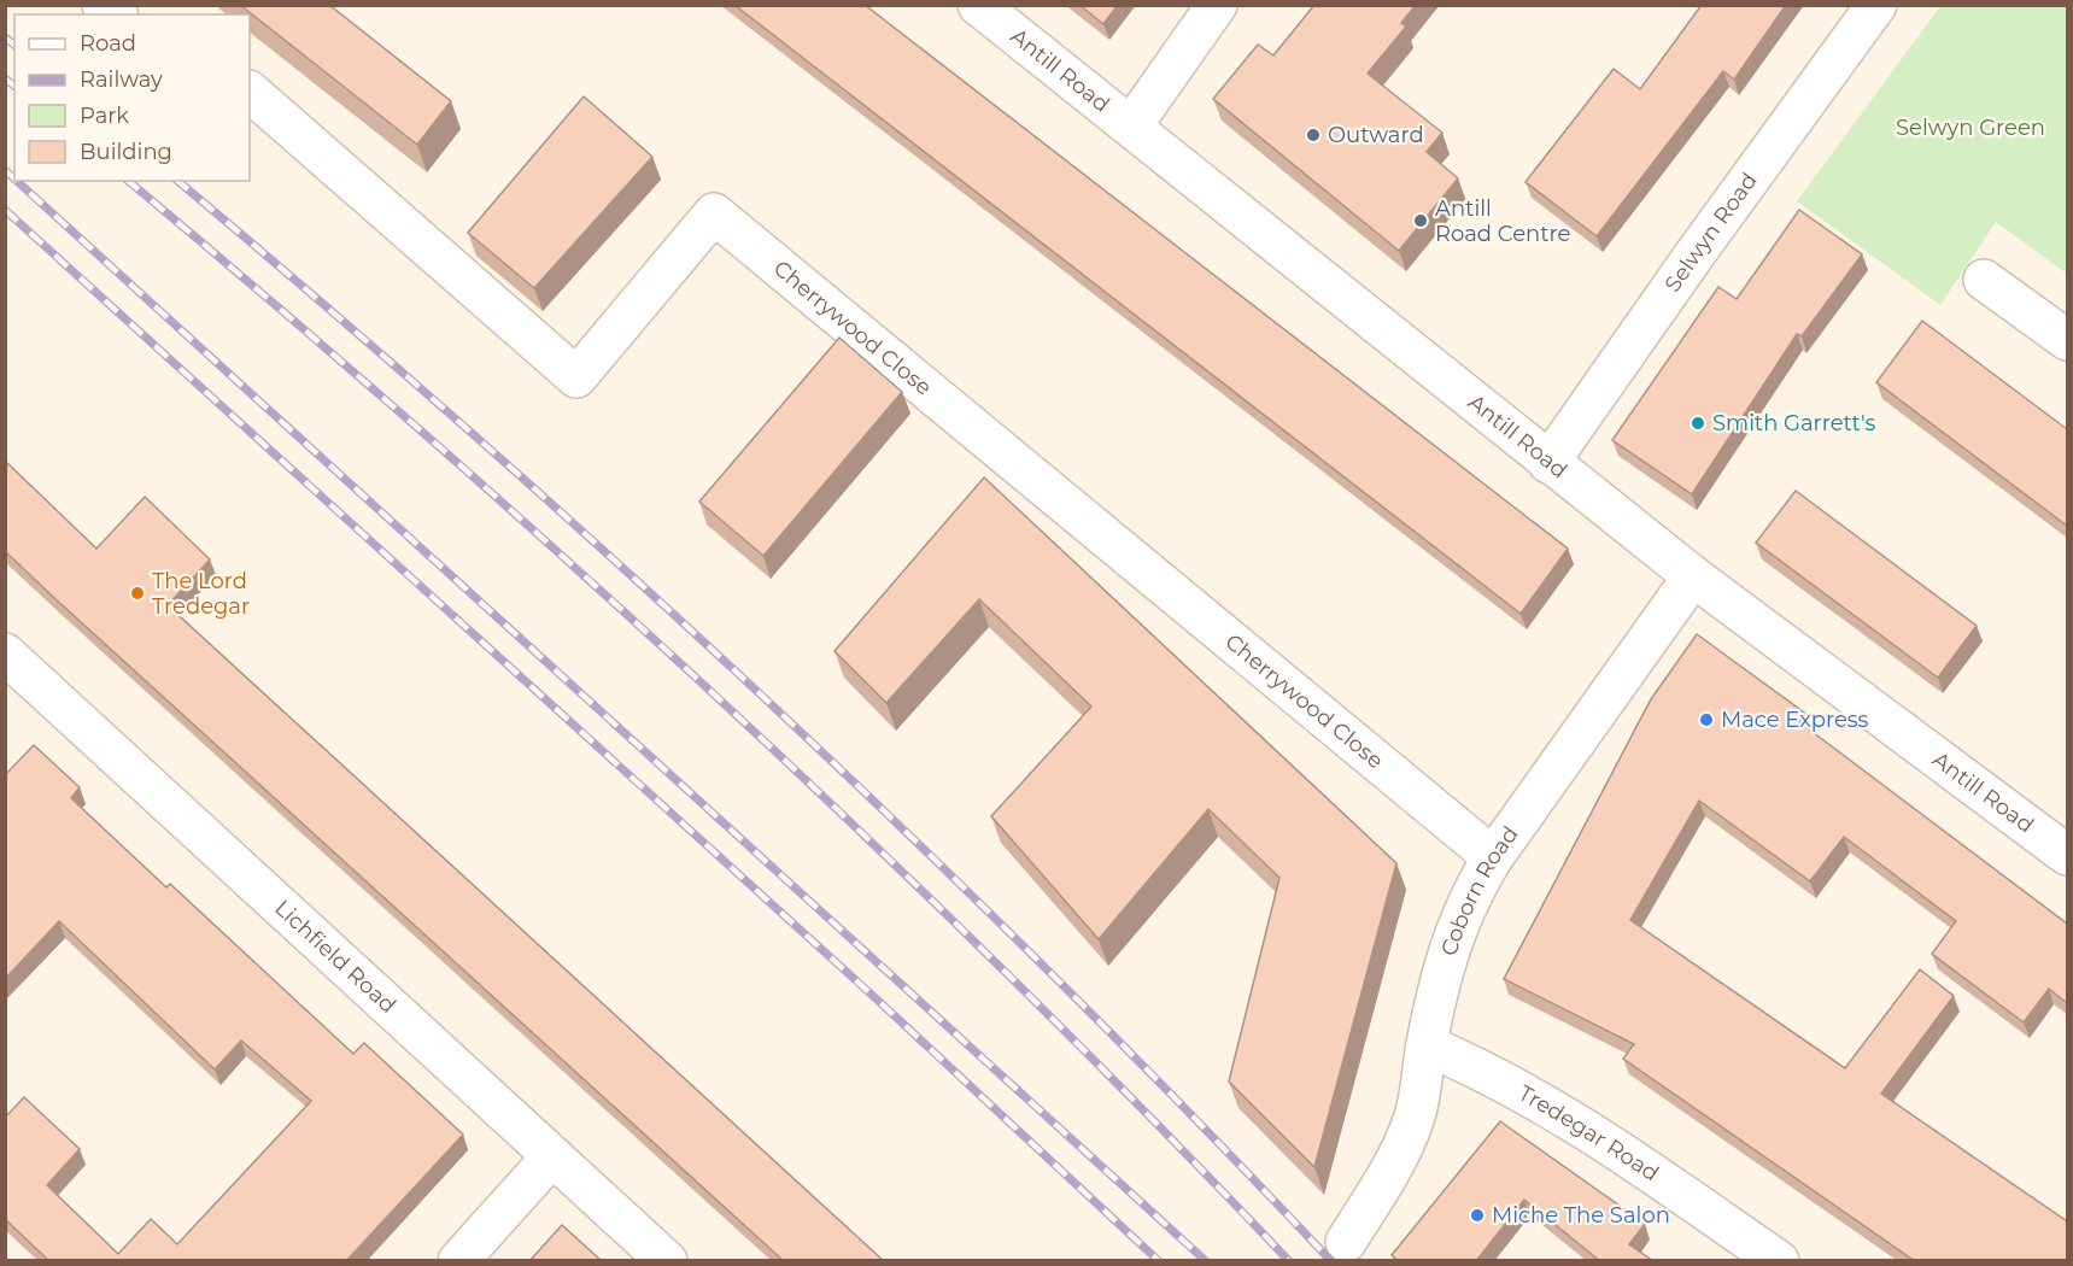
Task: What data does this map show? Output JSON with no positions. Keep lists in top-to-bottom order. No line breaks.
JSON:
{"streets":{"street":["Antill Road","Selwyn Road","Cherrywood Close","Coborn Road","Lichfield Road","Tredegar Road"]},"crossings":[["Antill Road","Selwyn Road"],["Antill Road","Coborn Road"],["Cherrywood Close","Coborn Road"],["Coborn Road","Tredegar Road"]],"parks":["Selwyn Green"],"places":["Outward","Antill Road Centre","Smith Garrett's","The Lord Tredegar","Mace Express","Miche The Salon"],"legend":["Road","Railway","Park","Building"]}
